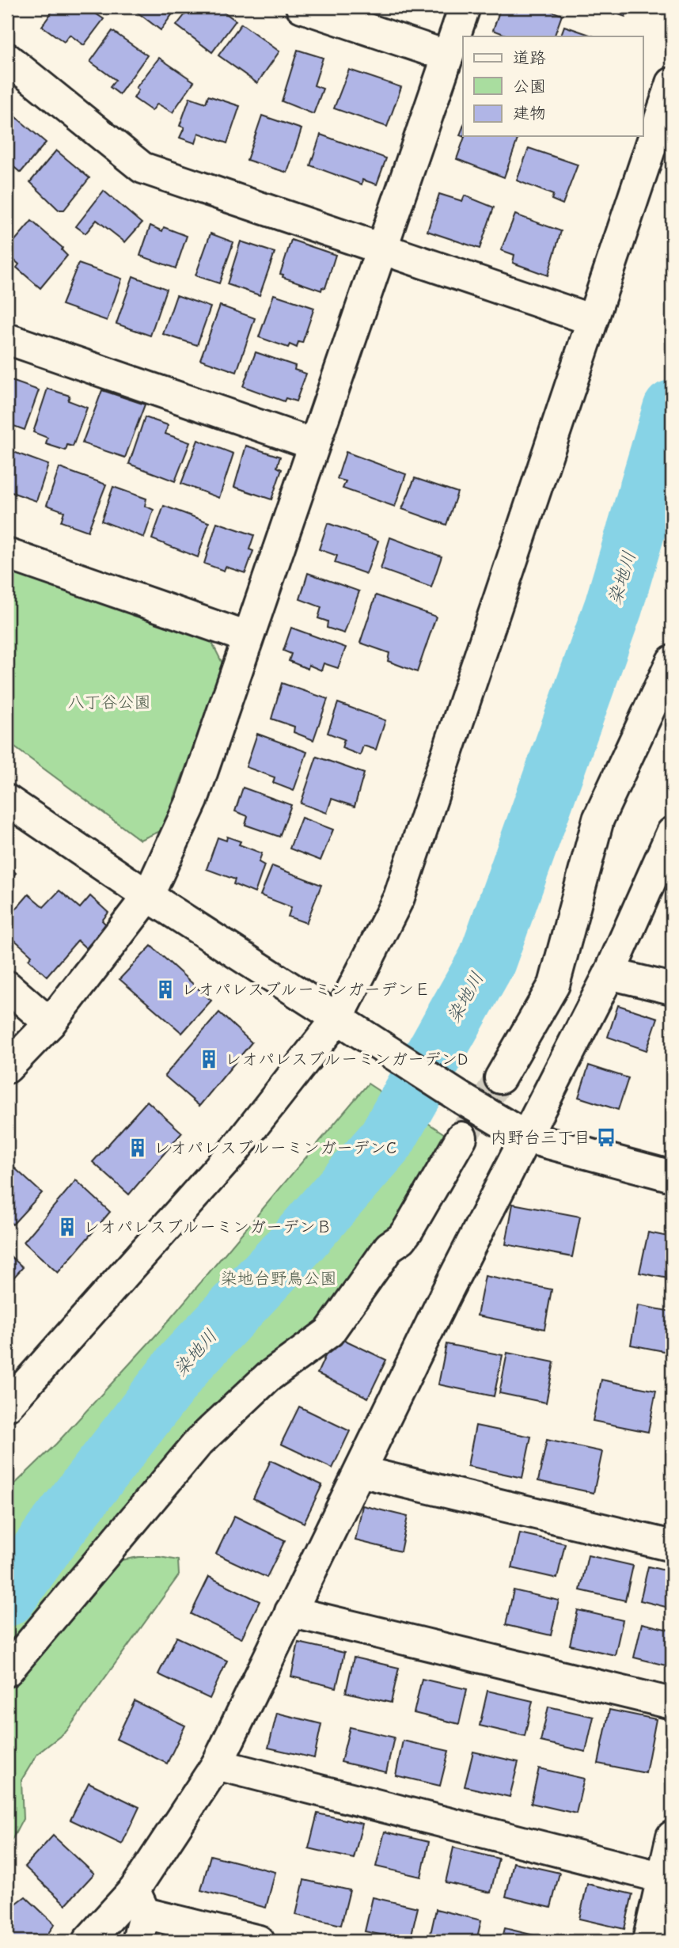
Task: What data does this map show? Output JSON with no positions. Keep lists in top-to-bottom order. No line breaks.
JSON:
{"water":["染地川"],"parks":["八丁谷公園","染地台野鳥公園"],"places":{"building":["レオパレスブルーミンガーデンＥ","レオパレスブルーミンガーデンD","レオパレスブルーミンガーデンC","レオパレスブルーミンガーデンＢ"],"bus stop":["内野台三丁目"]},"legend":["道路","公園","建物"]}
